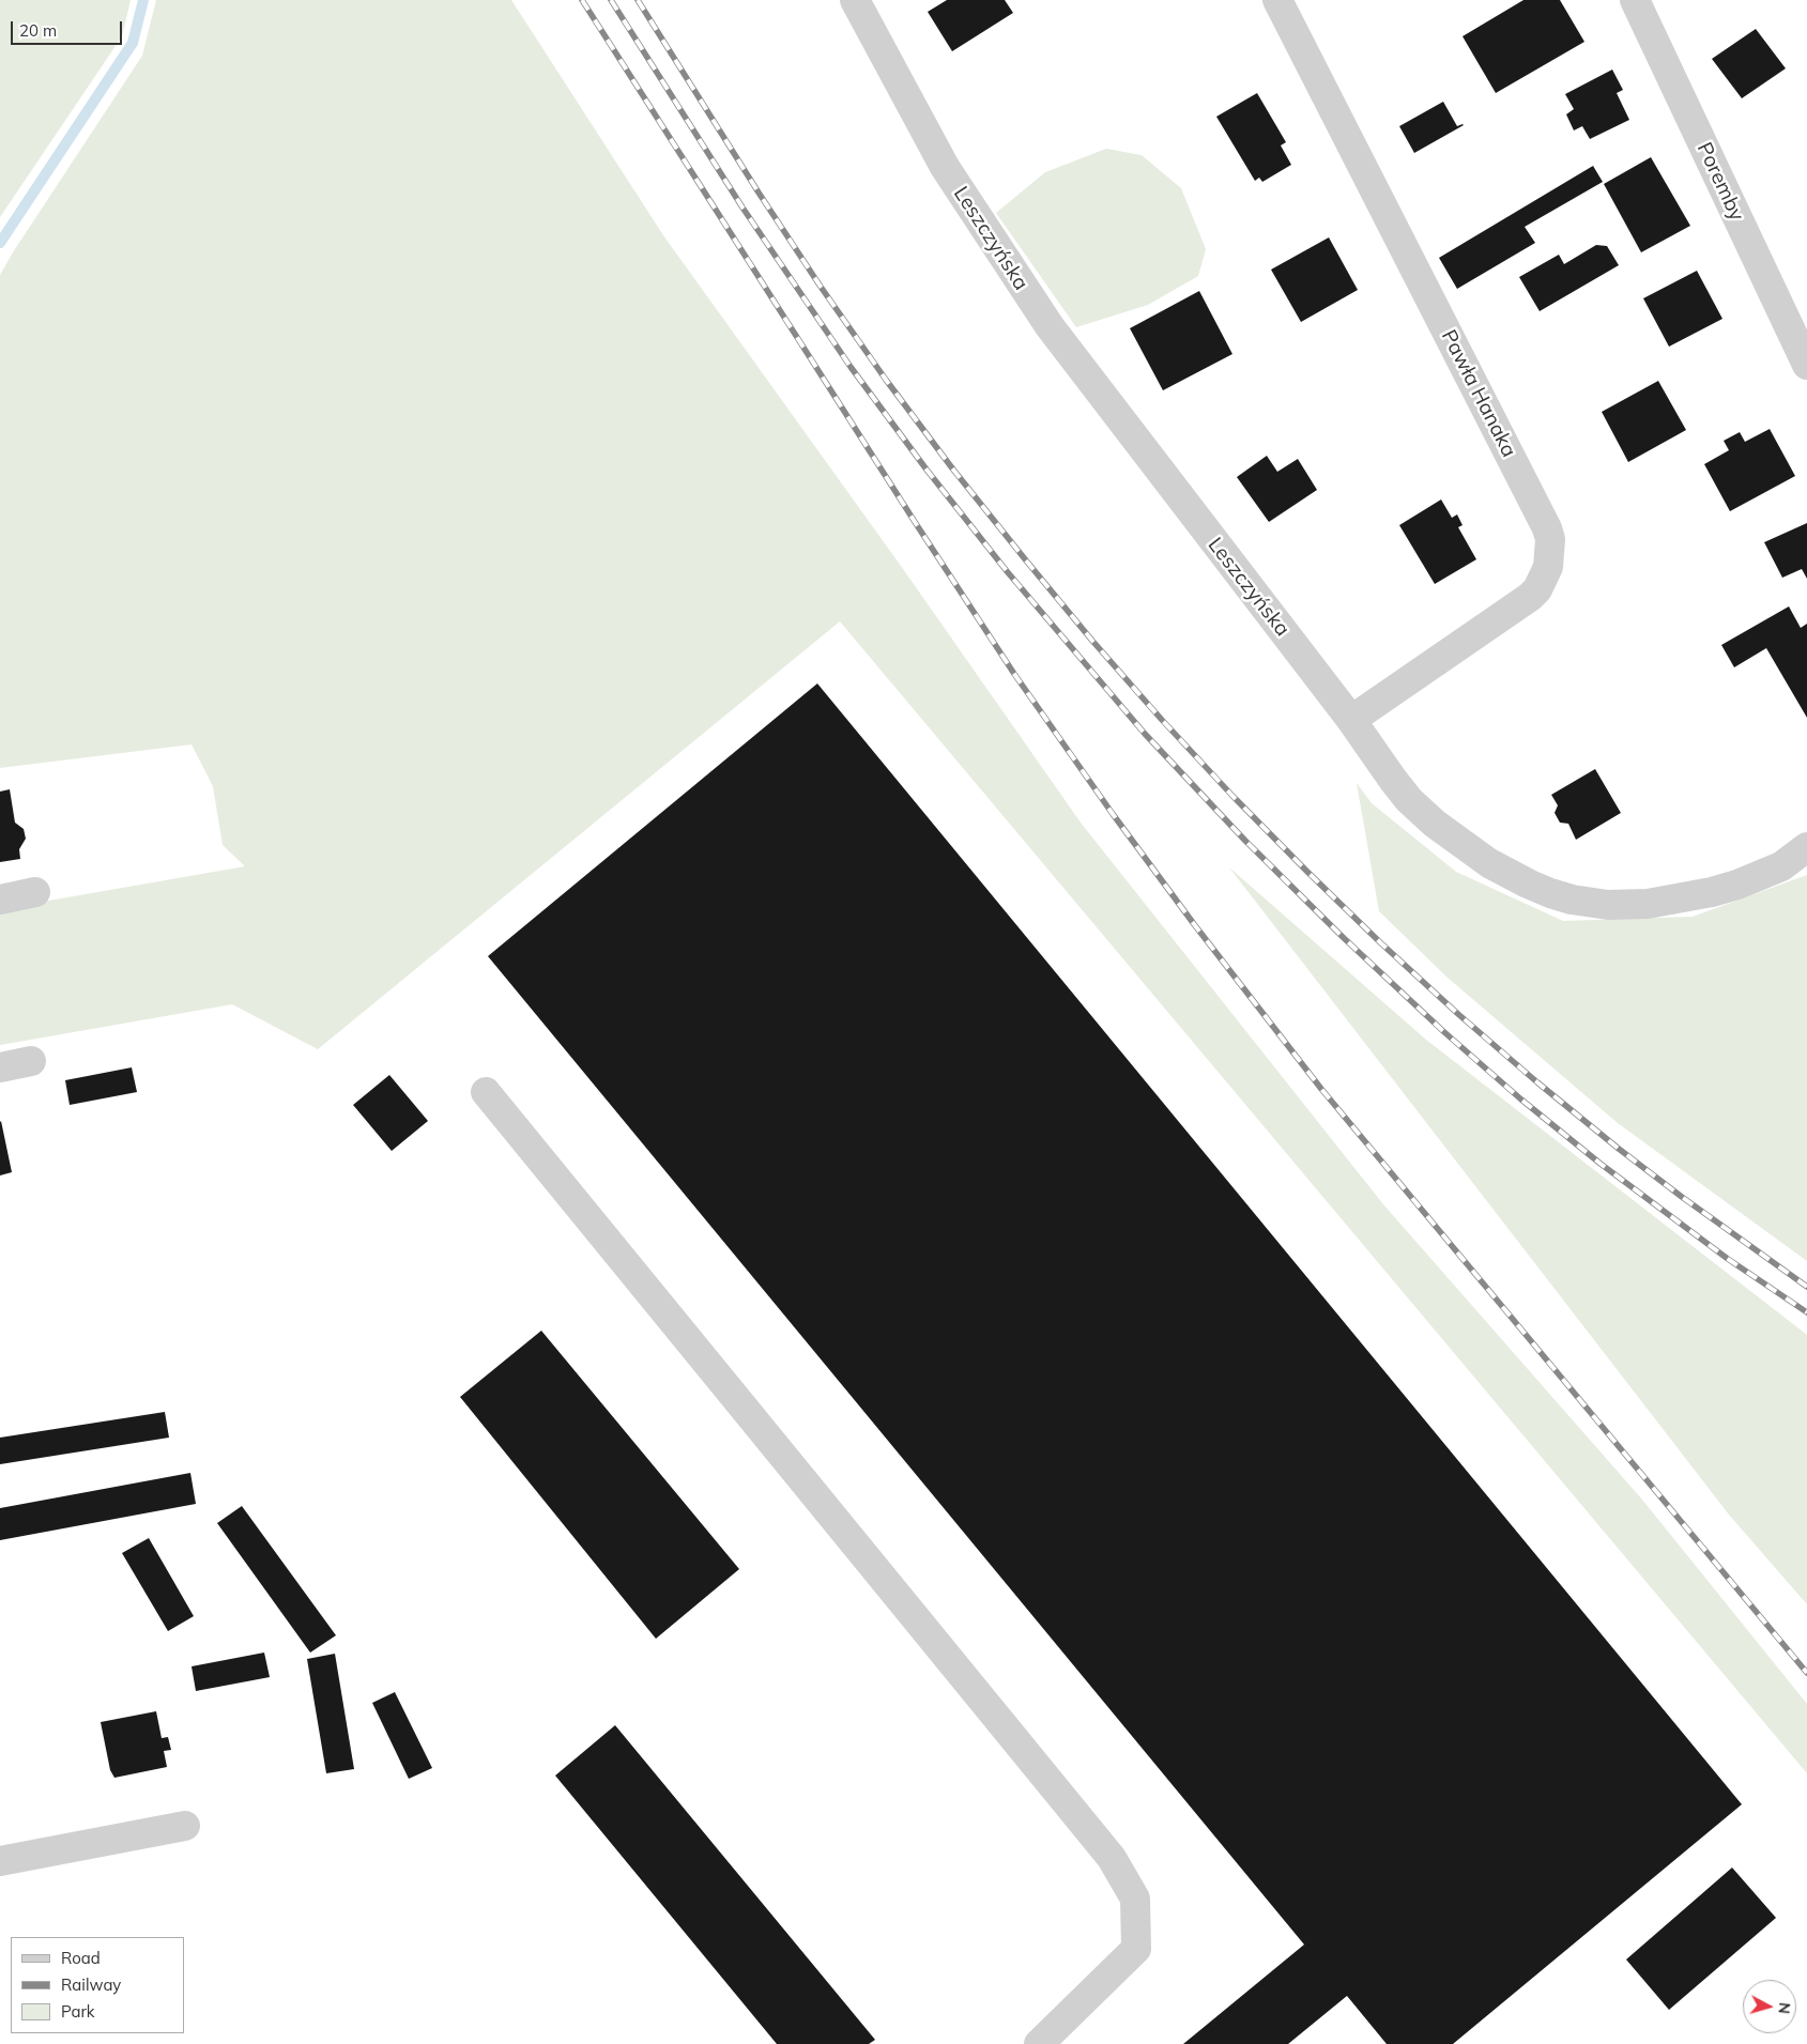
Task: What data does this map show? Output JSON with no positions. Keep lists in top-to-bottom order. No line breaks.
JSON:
{"streets":{"street":["Poremby","Leszczyńska","Pawła Hanaka"]},"crossings":[["Leszczyńska","Pawła Hanaka"]],"legend":["Road","Railway","Park"],"scale_bar":"20 m","north":"right"}
